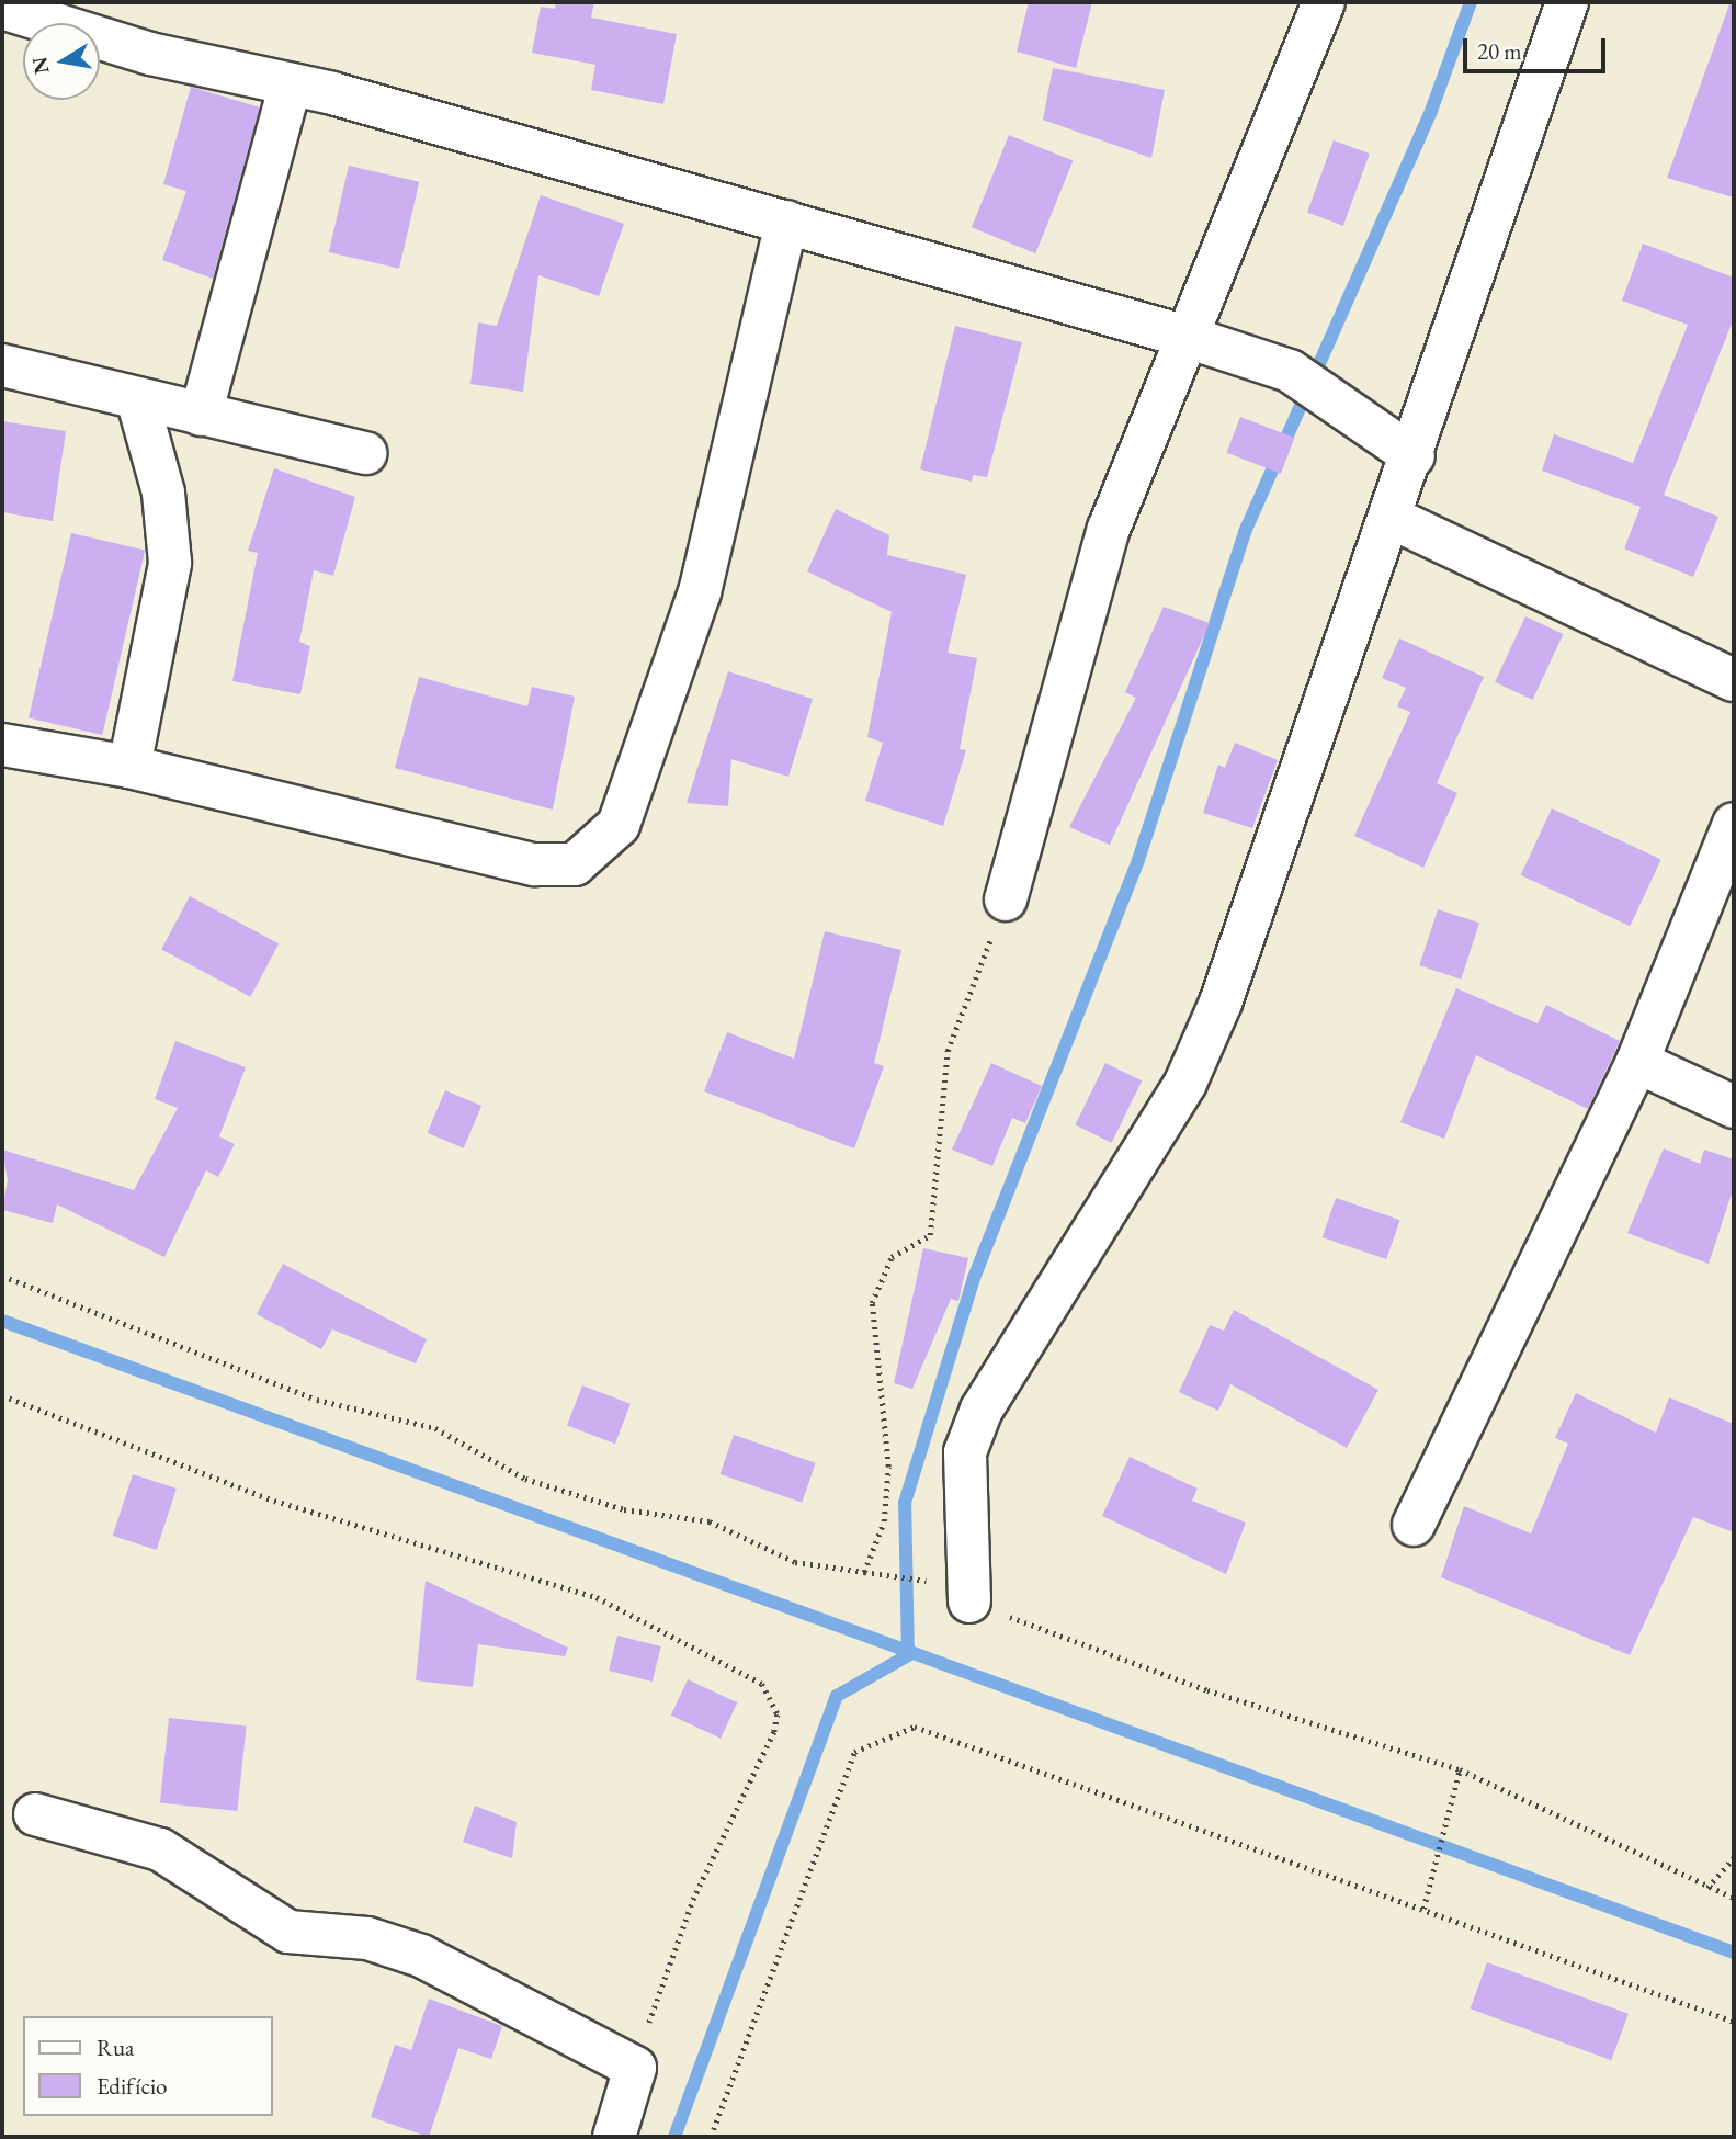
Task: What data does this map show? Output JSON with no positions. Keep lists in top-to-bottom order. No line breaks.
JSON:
{"legend":["Rua","Edifício"],"scale_bar":"20 m","north":"left"}
